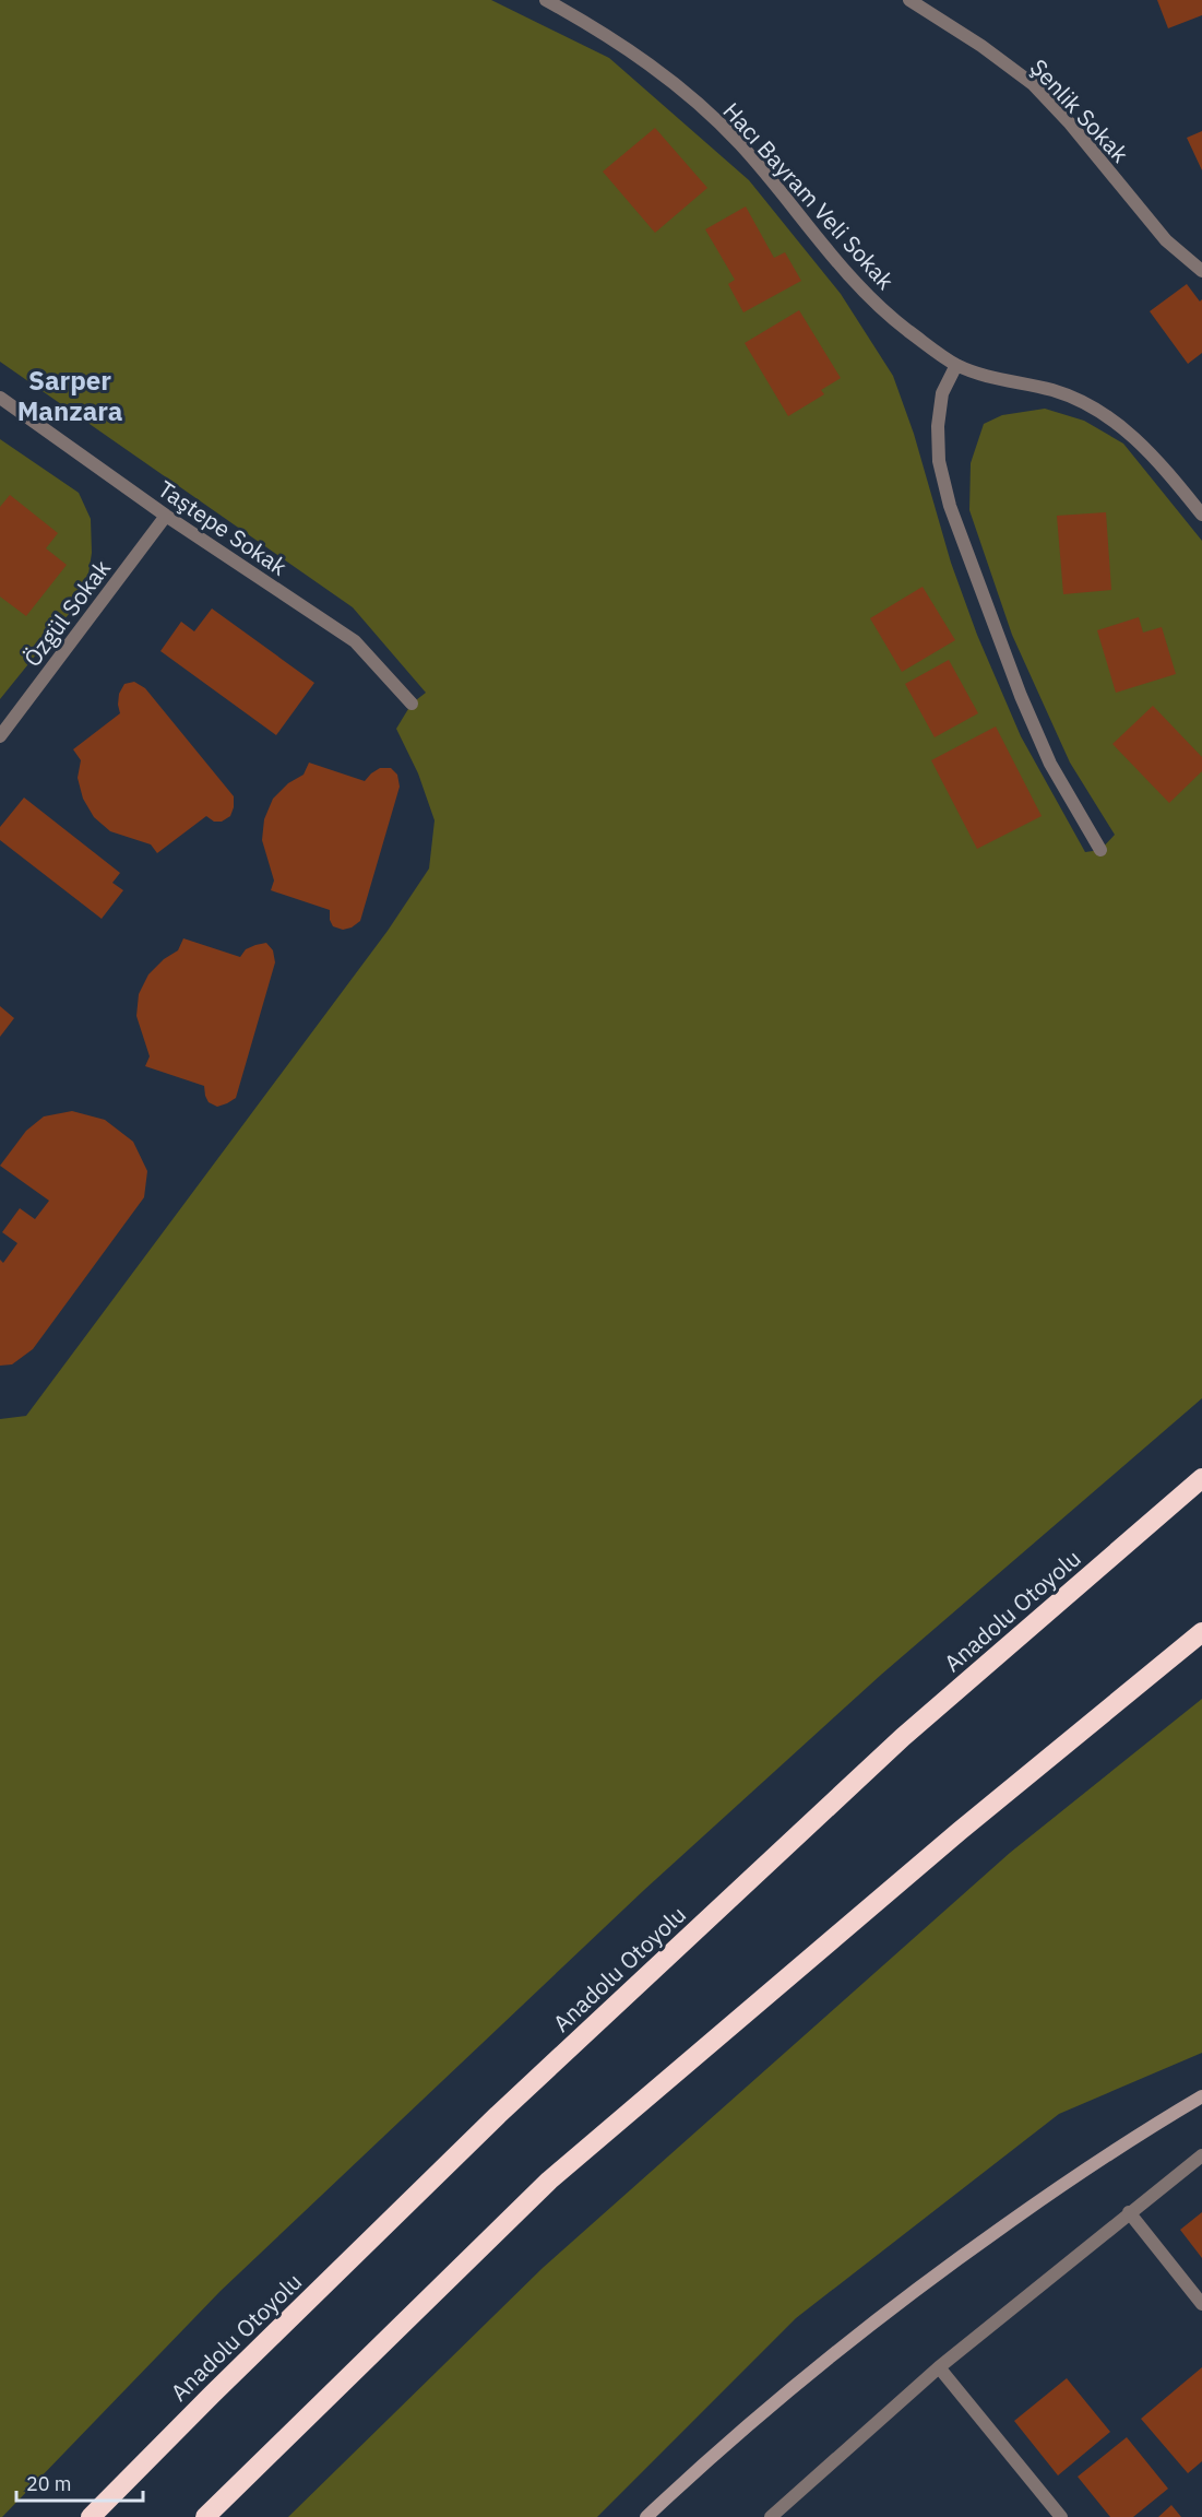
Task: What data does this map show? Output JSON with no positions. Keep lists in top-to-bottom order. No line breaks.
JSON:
{"streets":{"highway":["Anadolu Otoyolu"],"street":["Şenlik Sokak","Hacı Bayram Veli Sokak","Taştepe Sokak","Özgül Sokak"]},"crossings":[["Taştepe Sokak","Özgül Sokak"]],"districts":["Sarper Manzara"],"scale_bar":"20 m"}
